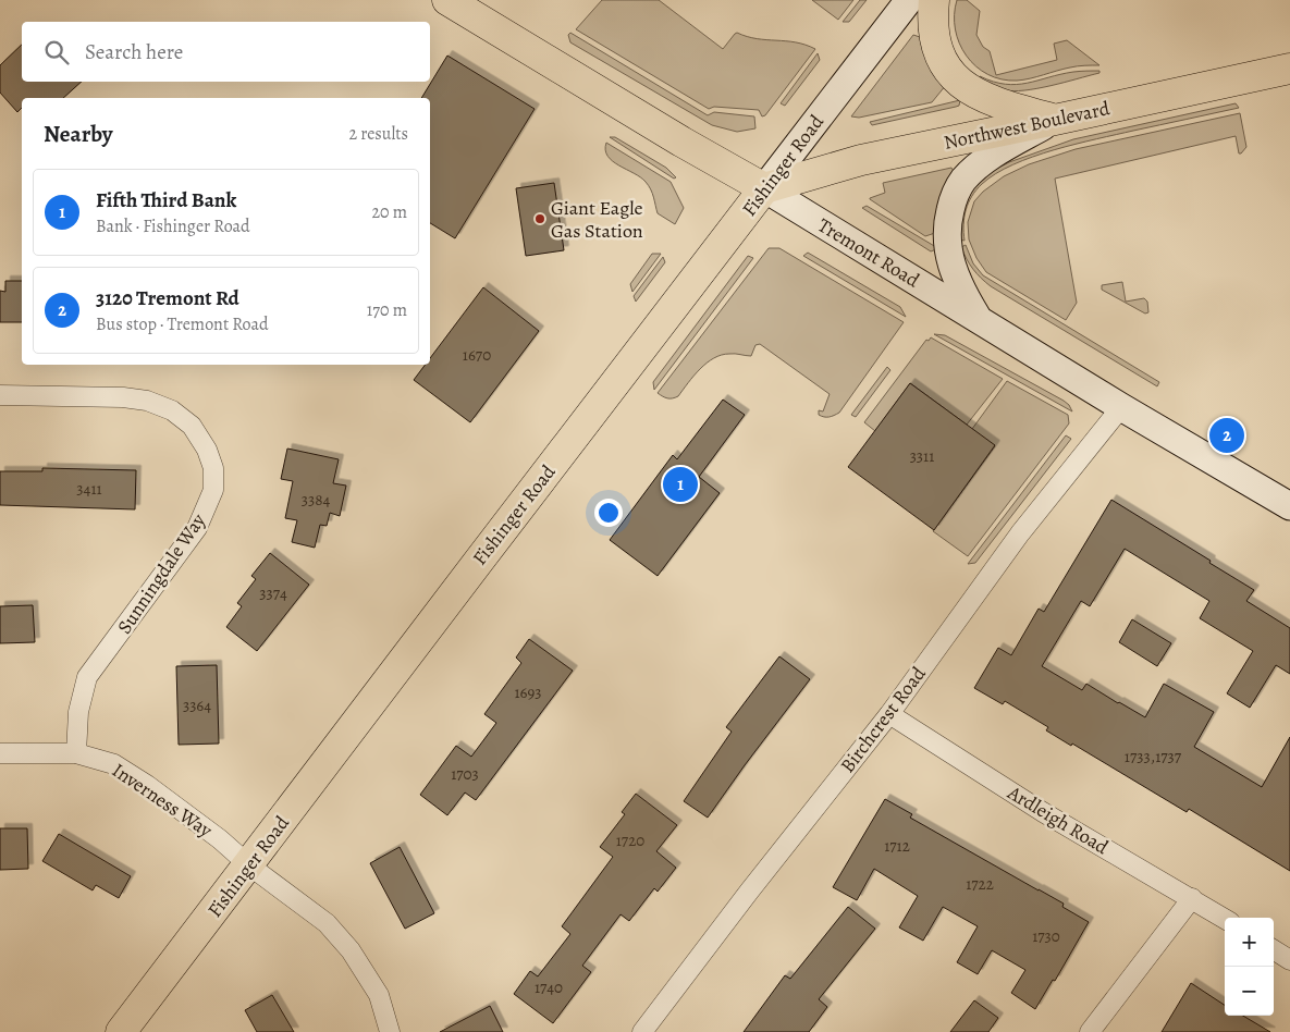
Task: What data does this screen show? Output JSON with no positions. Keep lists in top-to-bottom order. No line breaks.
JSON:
{"streets":{"main road":["Northwest Boulevard","Fishinger Road","Tremont Road"],"street":["Sunningdale Way","Birchcrest Road","Inverness Way","Ardleigh Road"]},"crossings":[["Northwest Boulevard","Fishinger Road"],["Northwest Boulevard","Tremont Road"],["Fishinger Road","Tremont Road"],["Fishinger Road","Inverness Way"],["Tremont Road","Birchcrest Road"],["Sunningdale Way","Inverness Way"],["Birchcrest Road","Ardleigh Road"]],"places":["Giant Eagle Gas Station"],"house_numbers":["1670","3311","3411","3384","3374","1693","3364","1733,1737","1703","1720","1712","1722","1730","1740"],"page":{"search":"Search here","heading":["Nearby","2 results"],"list":[{"mark":"1","name":"Fifth Third Bank","note":"Bank · Fishinger Road","value":"20 m"},{"mark":"2","name":"3120 Tremont Rd","note":"Bus stop · Tremont Road","value":"170 m"}],"pins":["2","1"],"map_buttons":["+","−"]}}
